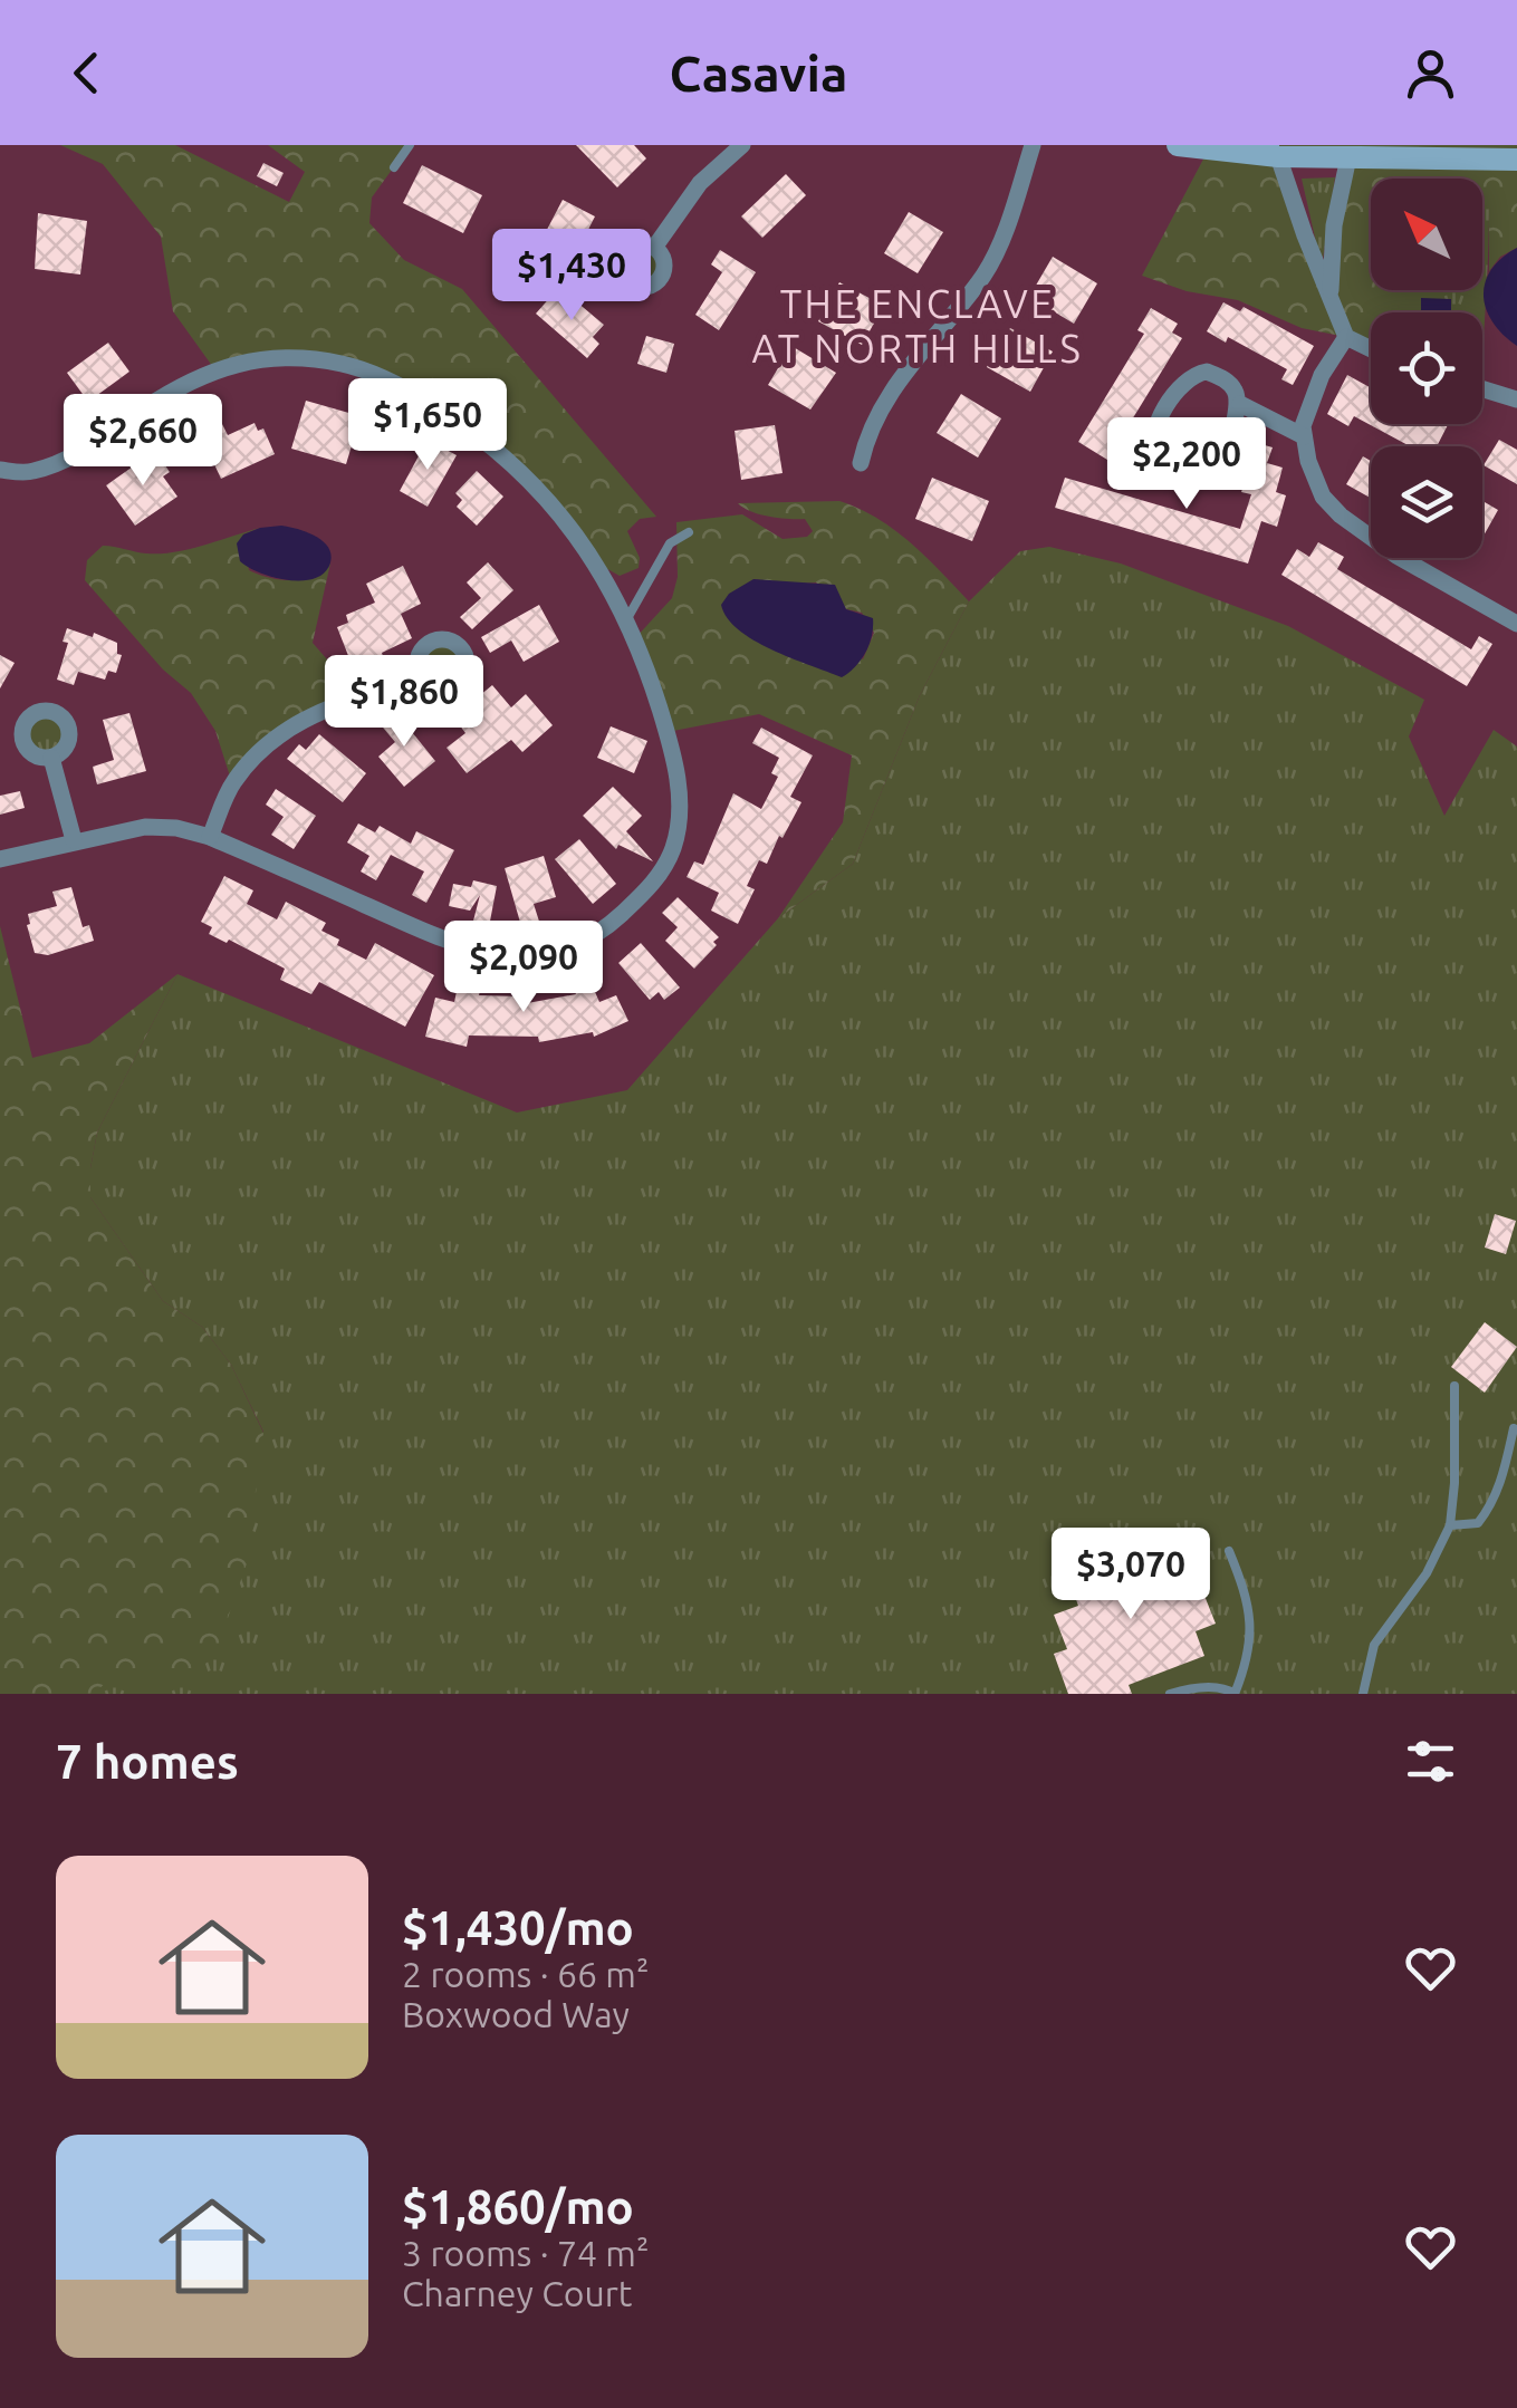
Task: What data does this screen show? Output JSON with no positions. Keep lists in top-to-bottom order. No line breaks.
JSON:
{"districts":["THE ENCLAVE AT NORTH HILLS"],"north":"top left","page":{"header":"Casavia","price":["$1,430","$1,650","$2,660","$2,200","$1,860","$2,090","$3,070"],"heading":"7 homes","list":[{"name":"$1,430/mo","note":"2 rooms · 66 m² · Boxwood Way"},{"name":"$1,860/mo","note":"3 rooms · 74 m² · Charney Court"}]}}
